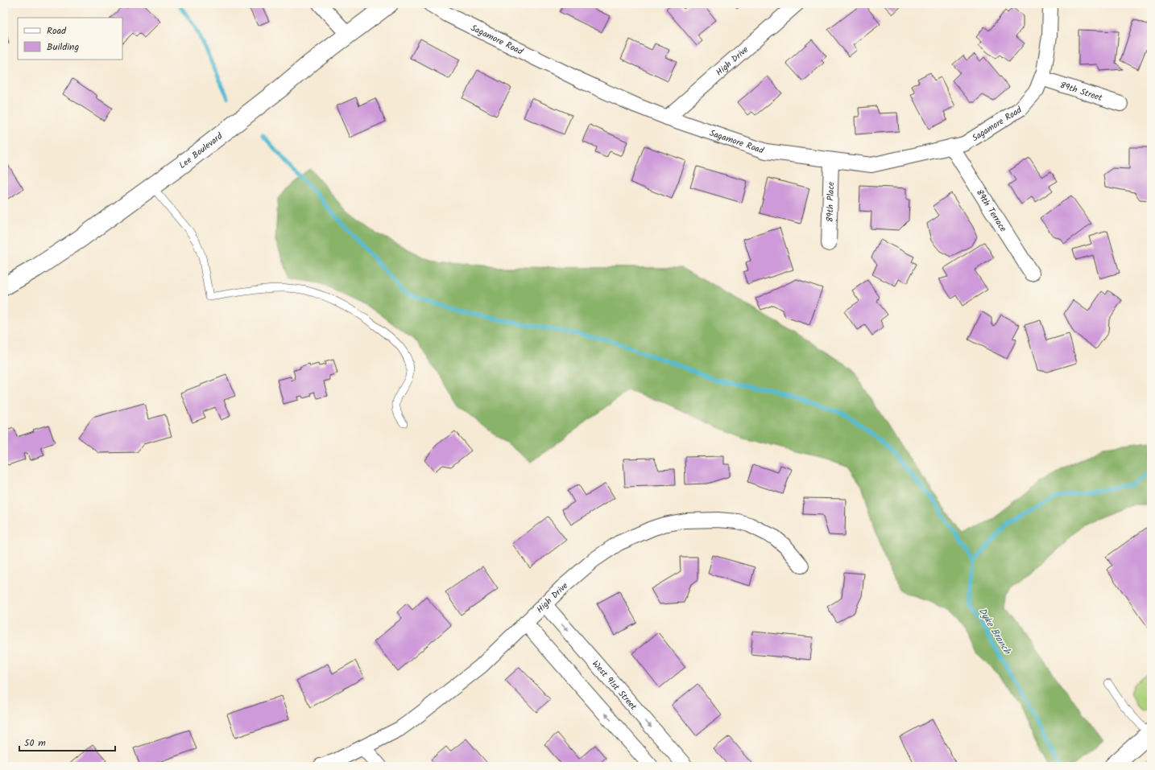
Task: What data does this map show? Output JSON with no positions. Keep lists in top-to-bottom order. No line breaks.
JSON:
{"streets":{"street":["Sagamore Road","High Drive","89th Street","Lee Boulevard","89th Place","89th Terrace","West 91st Street"]},"crossings":[["Sagamore Road","High Drive"],["Sagamore Road","89th Street"],["Sagamore Road","89th Place"],["Sagamore Road","89th Terrace"],["High Drive","West 91st Street"]],"water":["Dyke Branch"],"legend":["Road","Building"],"scale_bar":"50 m"}
